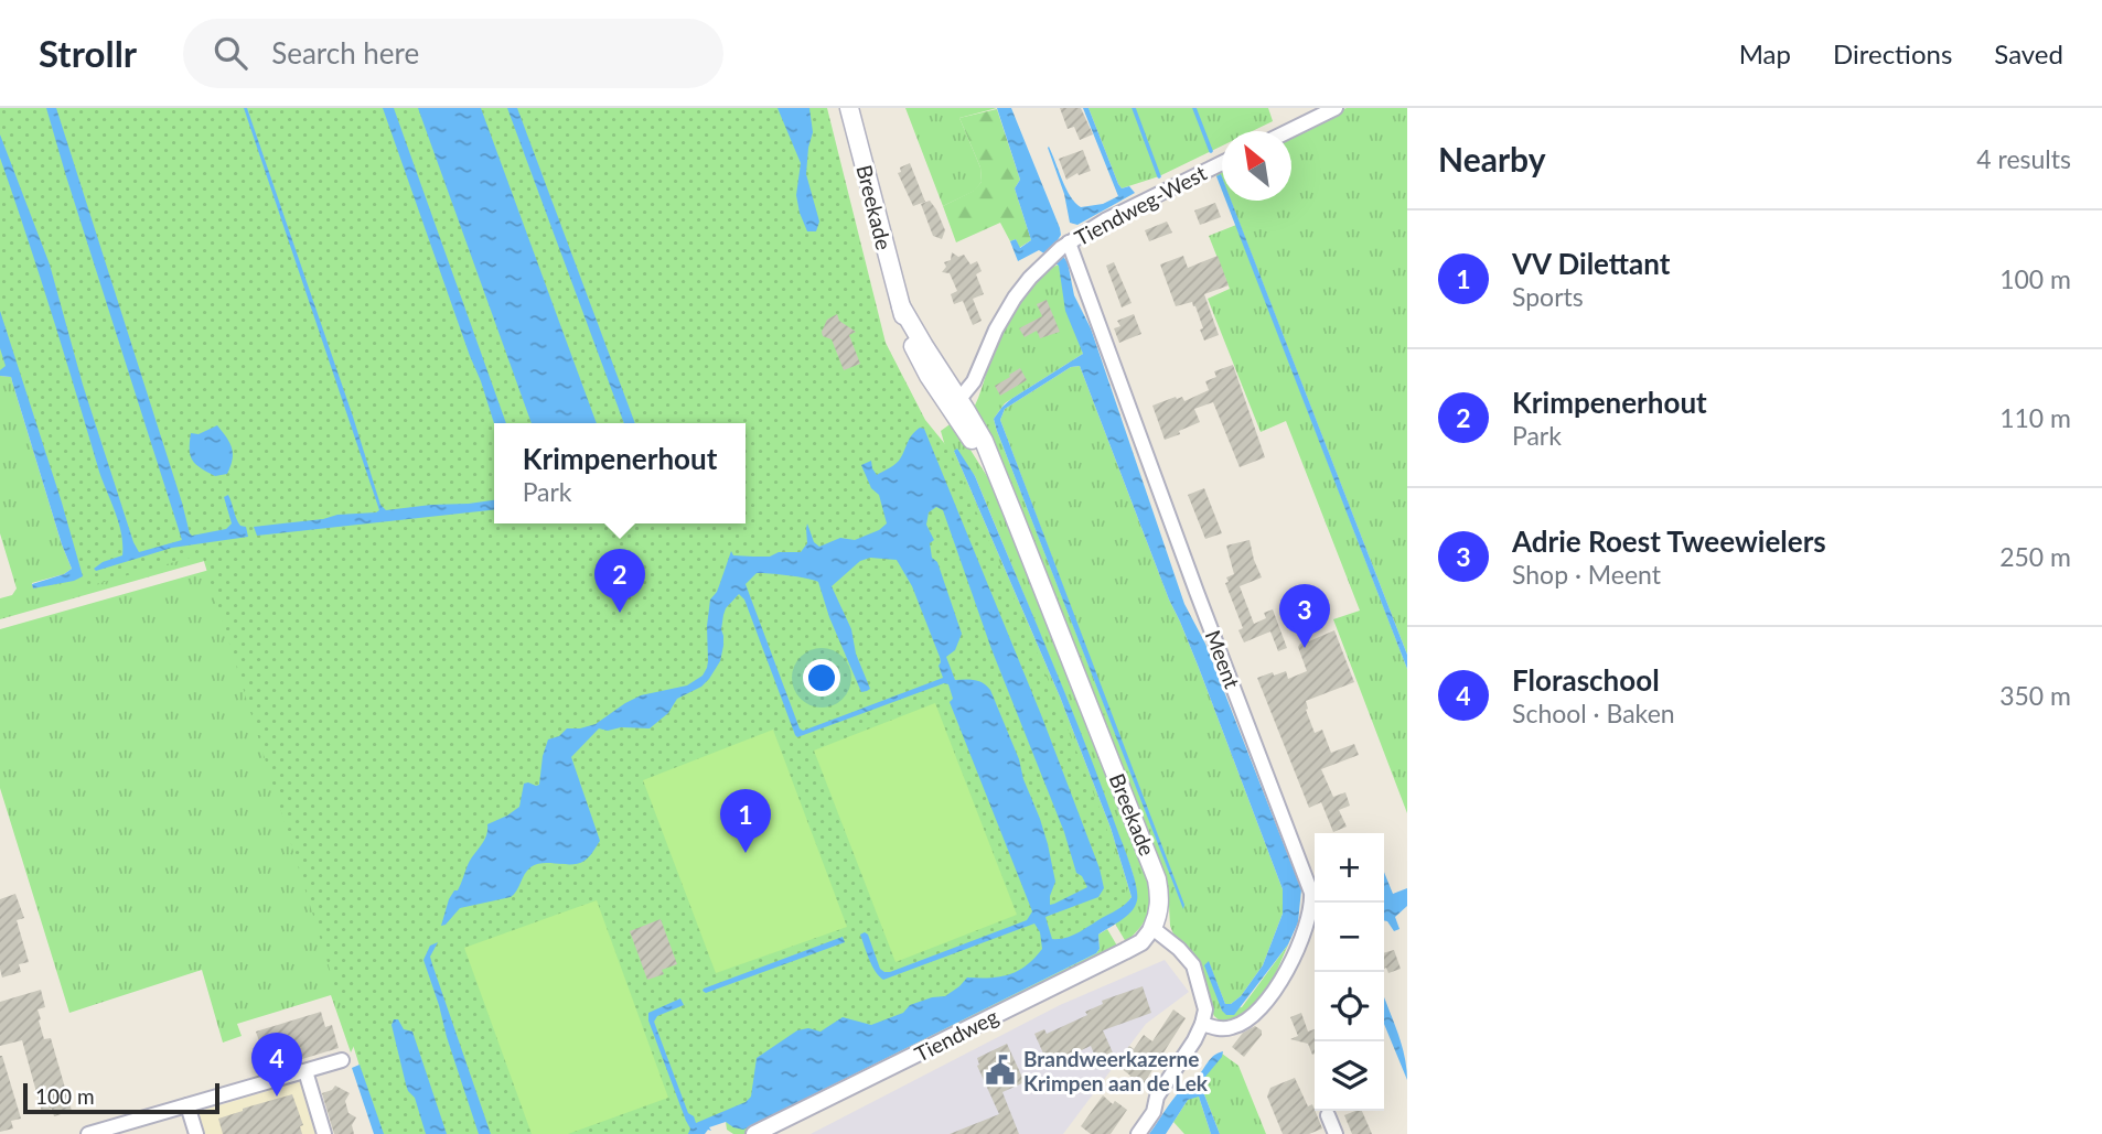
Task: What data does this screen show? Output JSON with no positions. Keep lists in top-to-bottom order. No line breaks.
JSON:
{"streets":{"main road":["Breekade"],"street":["Tiendweg-West","Meent","Tiendweg"]},"crossings":[["Tiendweg-West","Breekade"],["Tiendweg-West","Meent"],["Breekade","Tiendweg"]],"places":{"public building":["Brandweerkazerne Krimpen aan de Lek"]},"scale_bar":"100 m","north":"top left","page":{"header":"Strollr","search":"Search here","nav":["Map","Directions","Saved"],"heading":["Nearby","4 results"],"list":[{"mark":"1","name":"VV Dilettant","note":"Sports","value":"100 m"},{"mark":"2","name":"Krimpenerhout","note":"Park","value":"110 m"},{"mark":"3","name":"Adrie Roest Tweewielers","note":"Shop · Meent","value":"250 m"},{"mark":"4","name":"Floraschool","note":"School · Baken","value":"350 m"}],"popup":["Krimpenerhout","Park"],"pins":["2","3","1","4"],"map_buttons":["+","−"],"scale":"100 m"}}
